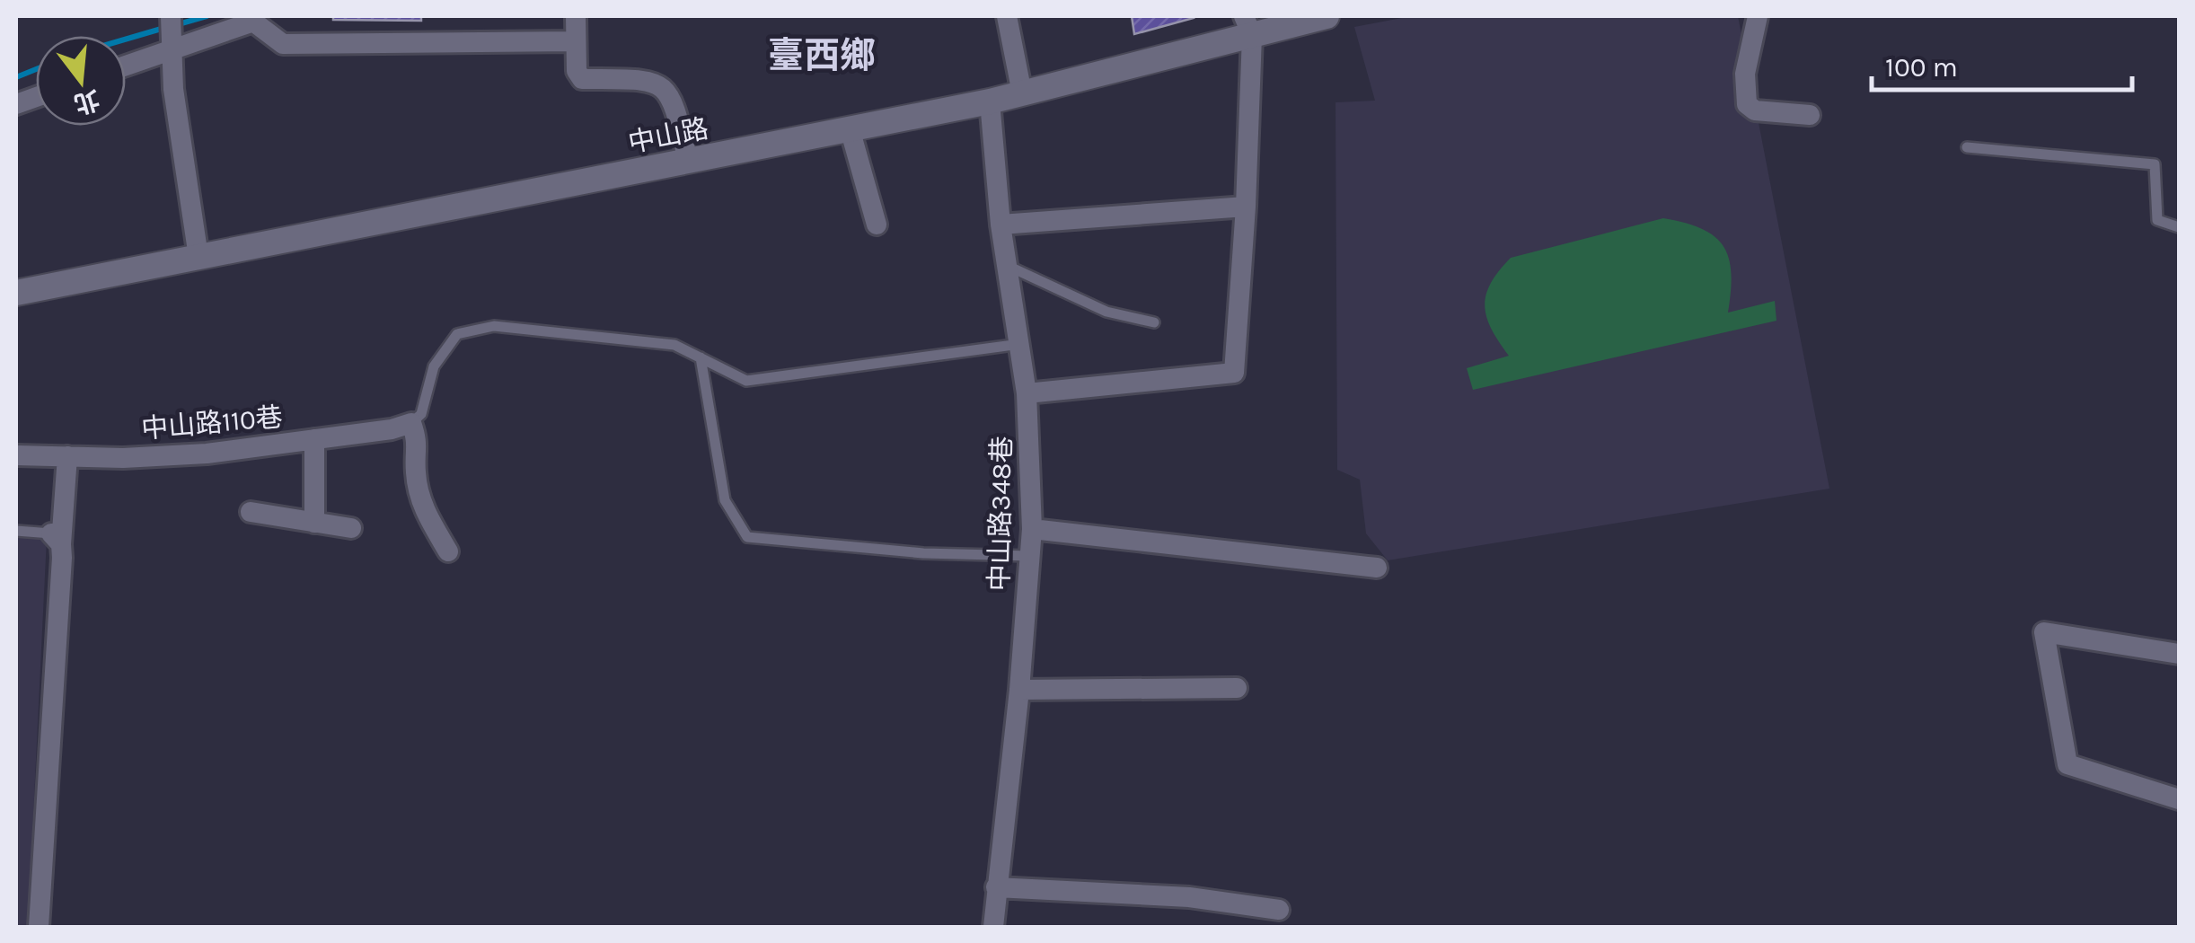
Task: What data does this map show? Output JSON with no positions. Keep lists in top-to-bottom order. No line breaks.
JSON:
{"streets":{"street":["中山路","中山路110巷","中山路348巷"]},"crossings":[["中山路","中山路348巷"]],"districts":["臺西鄉"],"scale_bar":"100 m","north":"bottom"}
